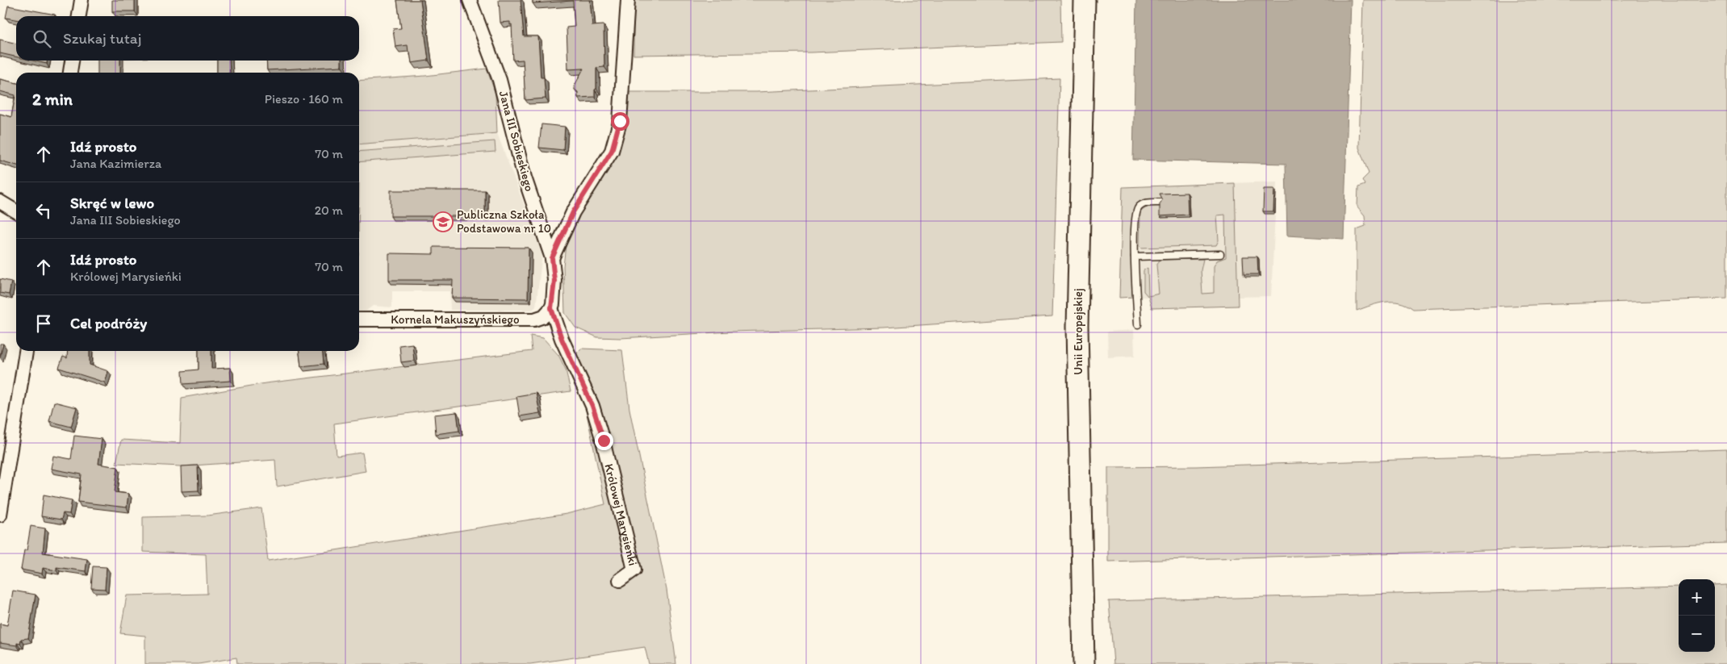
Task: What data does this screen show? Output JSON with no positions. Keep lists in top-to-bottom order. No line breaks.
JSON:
{"streets":{"main road":["Unii Europejskiej"],"street":["Jana III Sobieskiego","Kornela Makuszyńskiego","Królowej Marysieńki"]},"crossings":[["Jana III Sobieskiego","Kornela Makuszyńskiego"],["Jana III Sobieskiego","Królowej Marysieńki"],["Kornela Makuszyńskiego","Królowej Marysieńki"]],"places":{"school or university":["Publiczna Szkoła Podstawowa nr 10"]},"page":{"search":"Szukaj tutaj","heading":["2 min","Pieszo · 160 m"],"list":[["Idź prosto","Jana Kazimierza","70 m"],["Skręć w lewo","Jana III Sobieskiego","20 m"],["Idź prosto","Królowej Marysieńki","70 m"],"Cel podróży"],"map_buttons":["+","−"]}}
